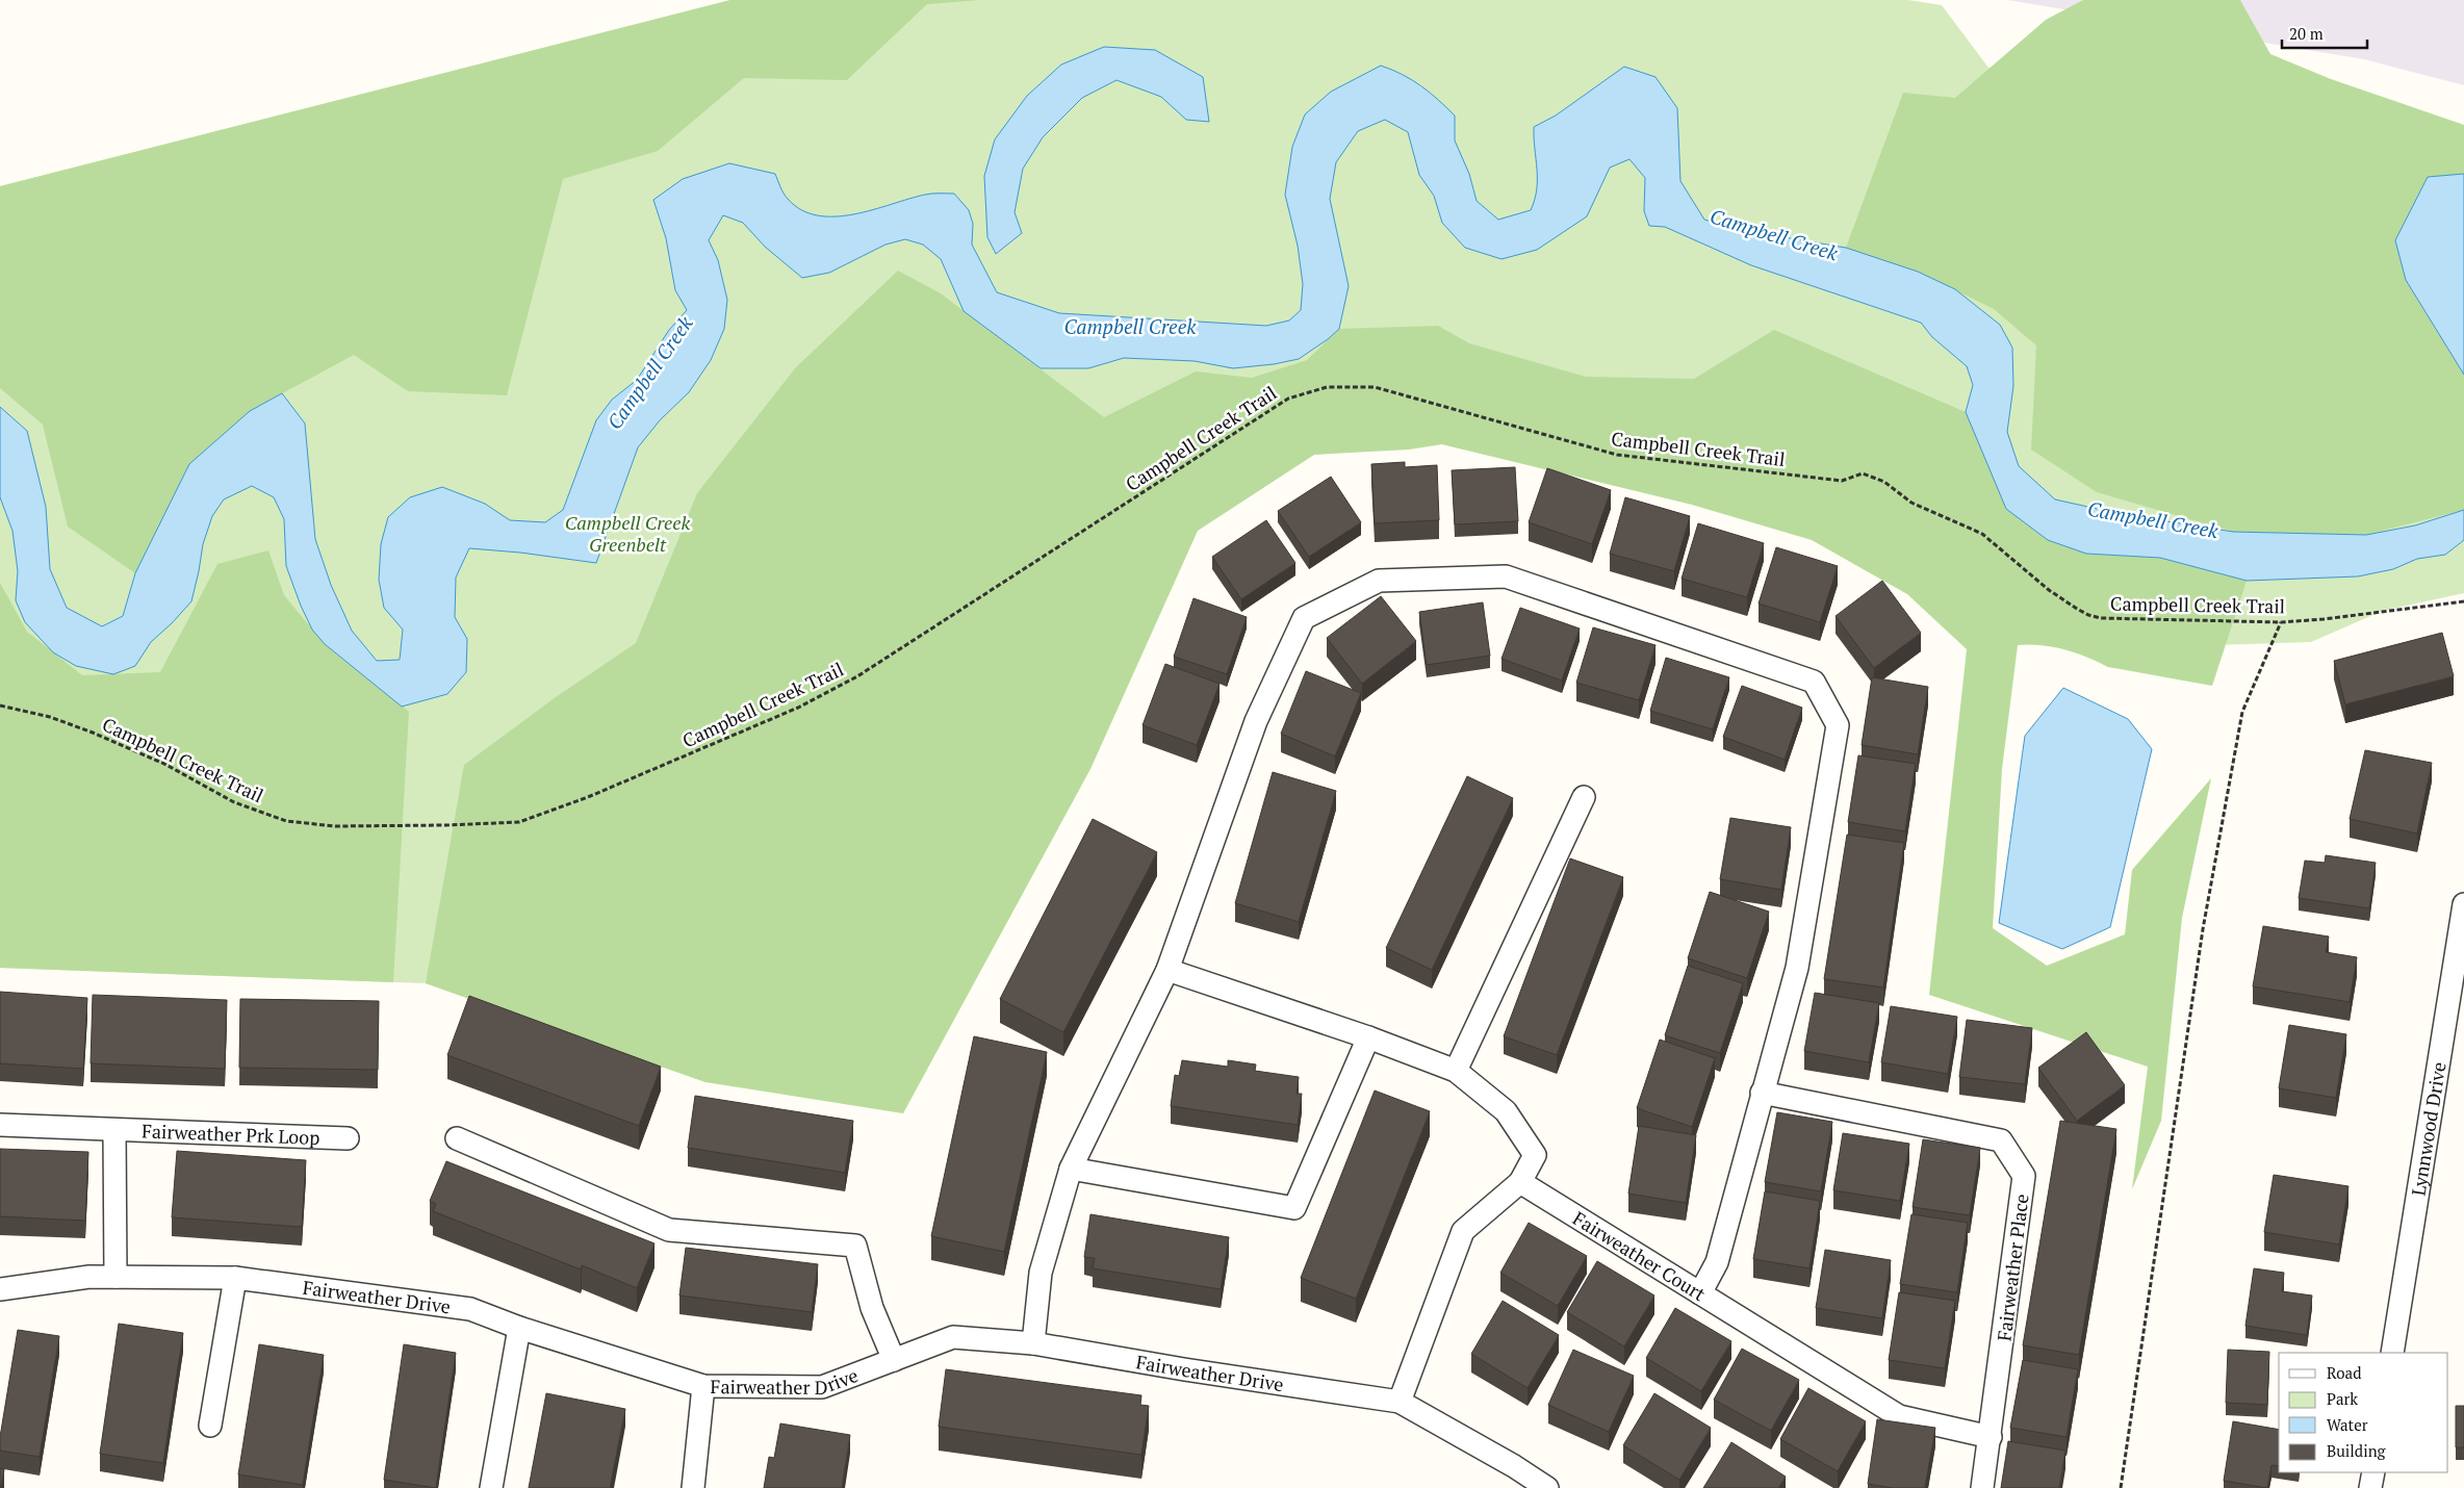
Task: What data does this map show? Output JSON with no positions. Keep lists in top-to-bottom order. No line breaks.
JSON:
{"streets":{"street":["Lynnwood Drive","Fairweather Prk Loop","Fairweather Court","Fairweather Place","Fairweather Drive"],"path":["Campbell Creek Trail"]},"crossings":[["Fairweather Prk Loop","Fairweather Drive"],["Fairweather Court","Fairweather Place"]],"water":["Campbell Creek"],"parks":["Campbell Creek Greenbelt"],"legend":["Road","Park","Water","Building"],"scale_bar":"20 m"}
